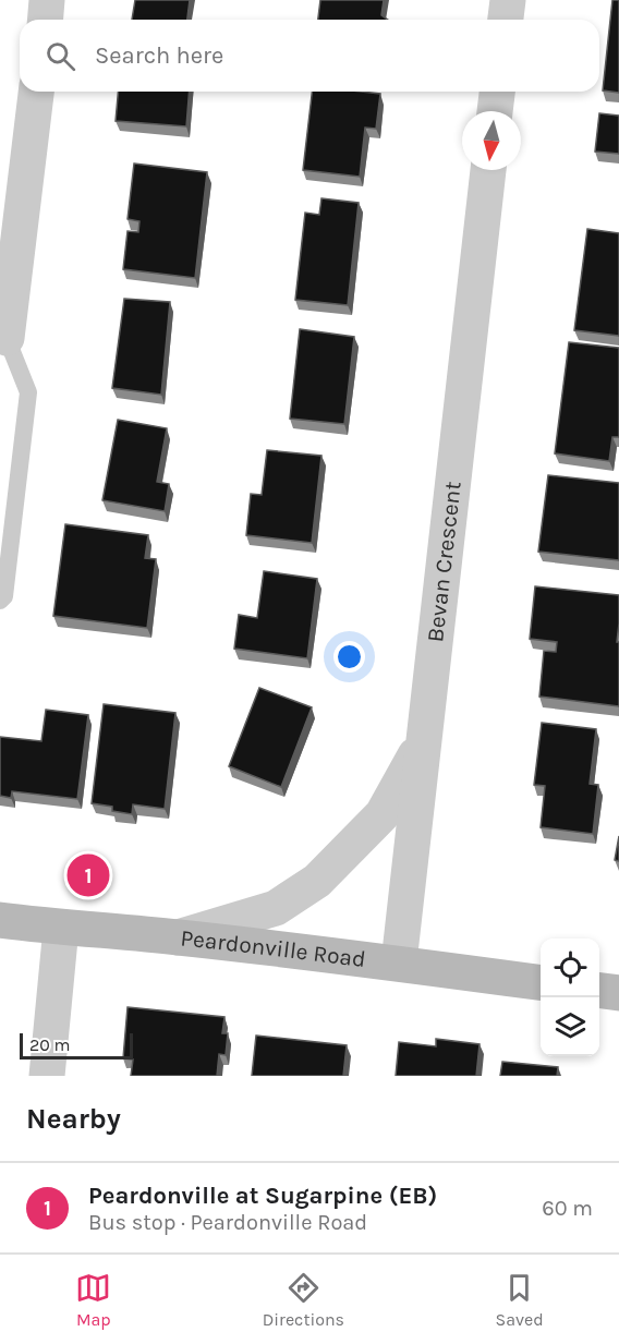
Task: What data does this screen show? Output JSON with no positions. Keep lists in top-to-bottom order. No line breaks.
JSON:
{"streets":{"main road":["Peardonville Road"],"street":["Bevan Crescent"]},"crossings":[["Bevan Crescent","Peardonville Road"]],"scale_bar":"20 m","north":"bottom","page":{"search":"Search here","pins":"1","scale":"20 m","heading":"Nearby","list":[{"mark":"1","name":"Peardonville at Sugarpine (EB)","note":"Bus stop · Peardonville Road","value":"60 m"}],"nav":["Map","Directions","Saved"]}}
